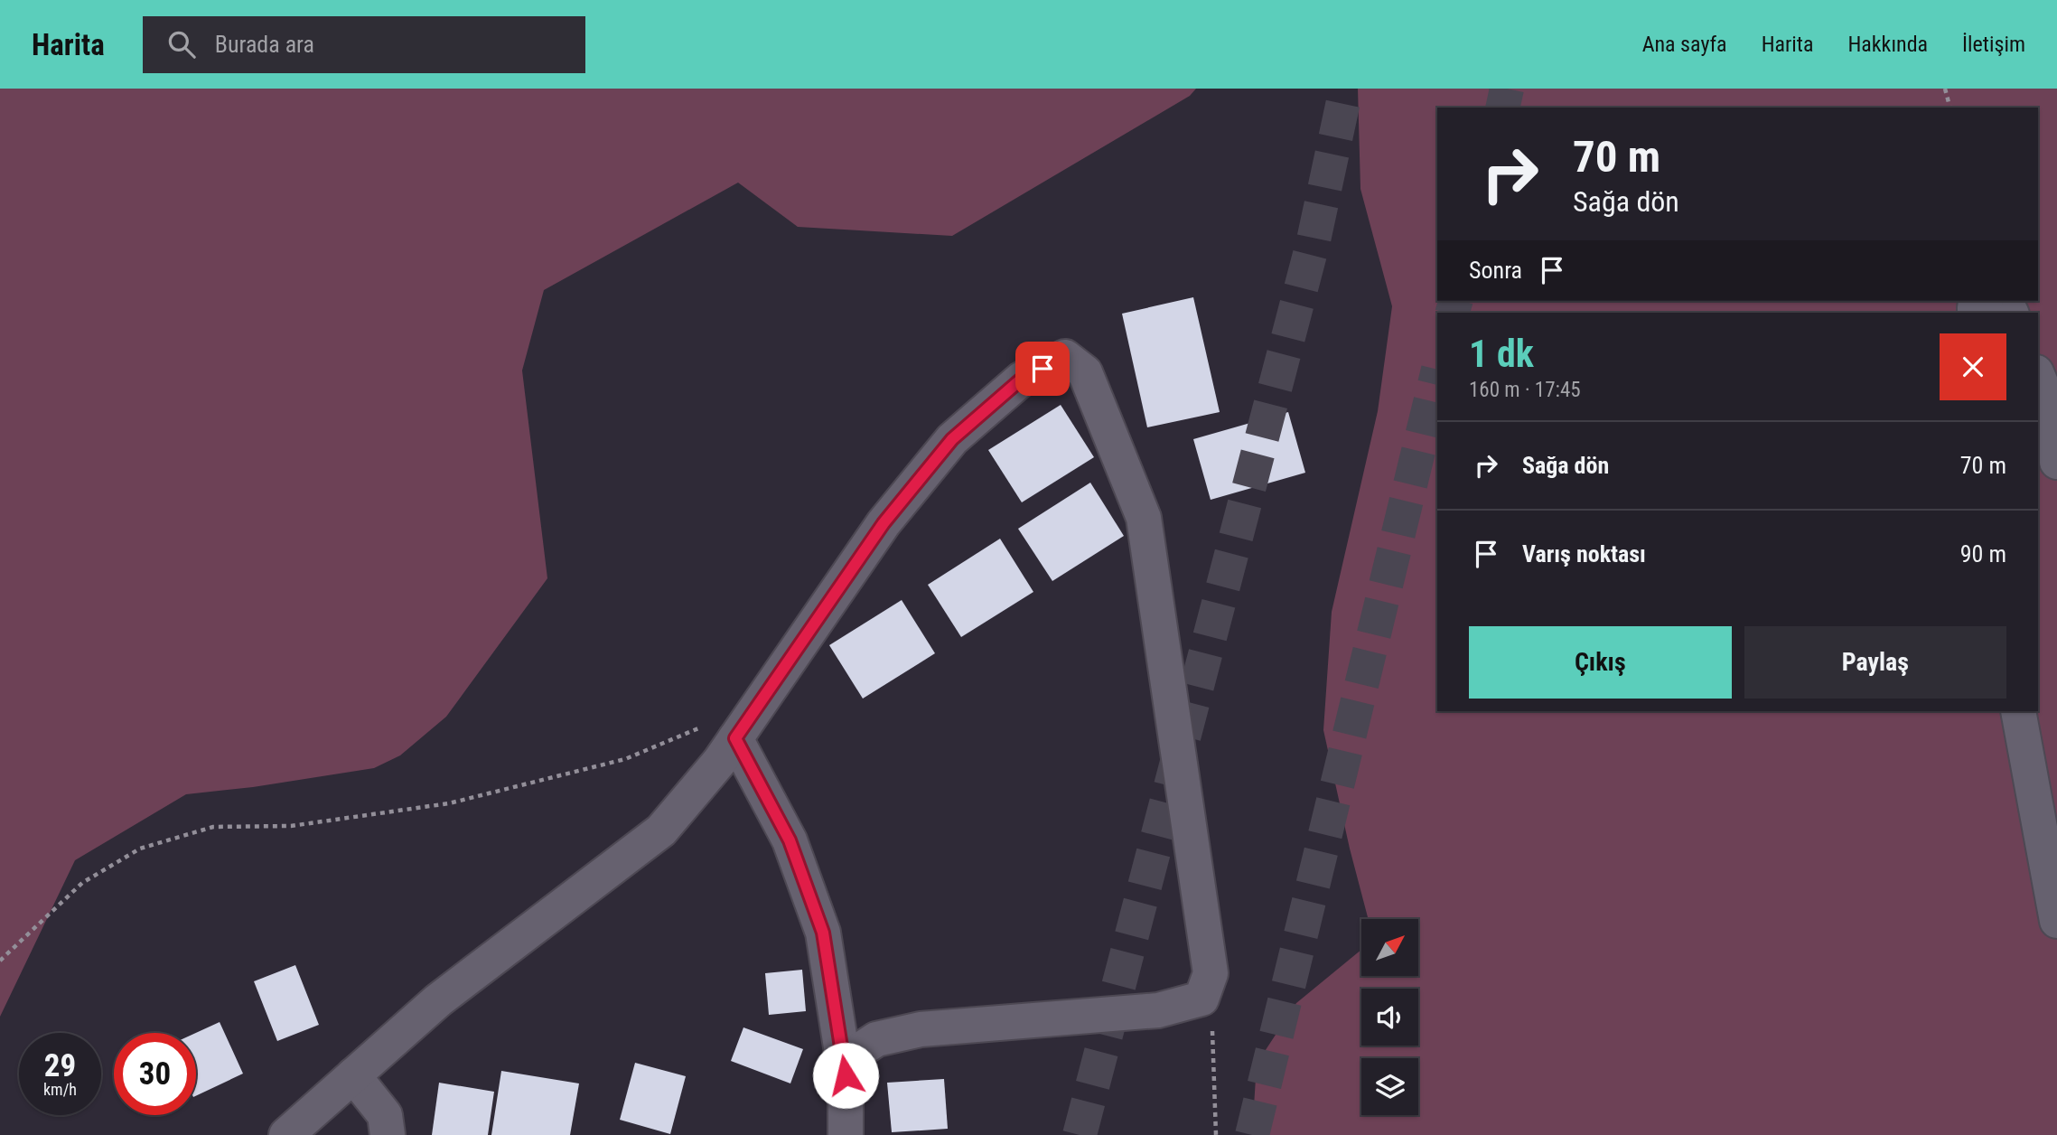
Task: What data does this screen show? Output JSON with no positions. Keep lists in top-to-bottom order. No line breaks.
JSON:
{"north":"top right","page":{"header":"Harita","search":"Burada ara","nav":["Ana sayfa","Harita","Hakkında","İletişim"],"turn":["70 m","Sağa dön"],"then":"Sonra","heading":["1 dk","160 m · 17:45"],"list":[{"name":"Sağa dön","value":"70 m"},{"name":"Varış noktası","value":"90 m"}],"buttons":["Çıkış","Paylaş"],"speed":"29 km/h","limit":"30"}}
